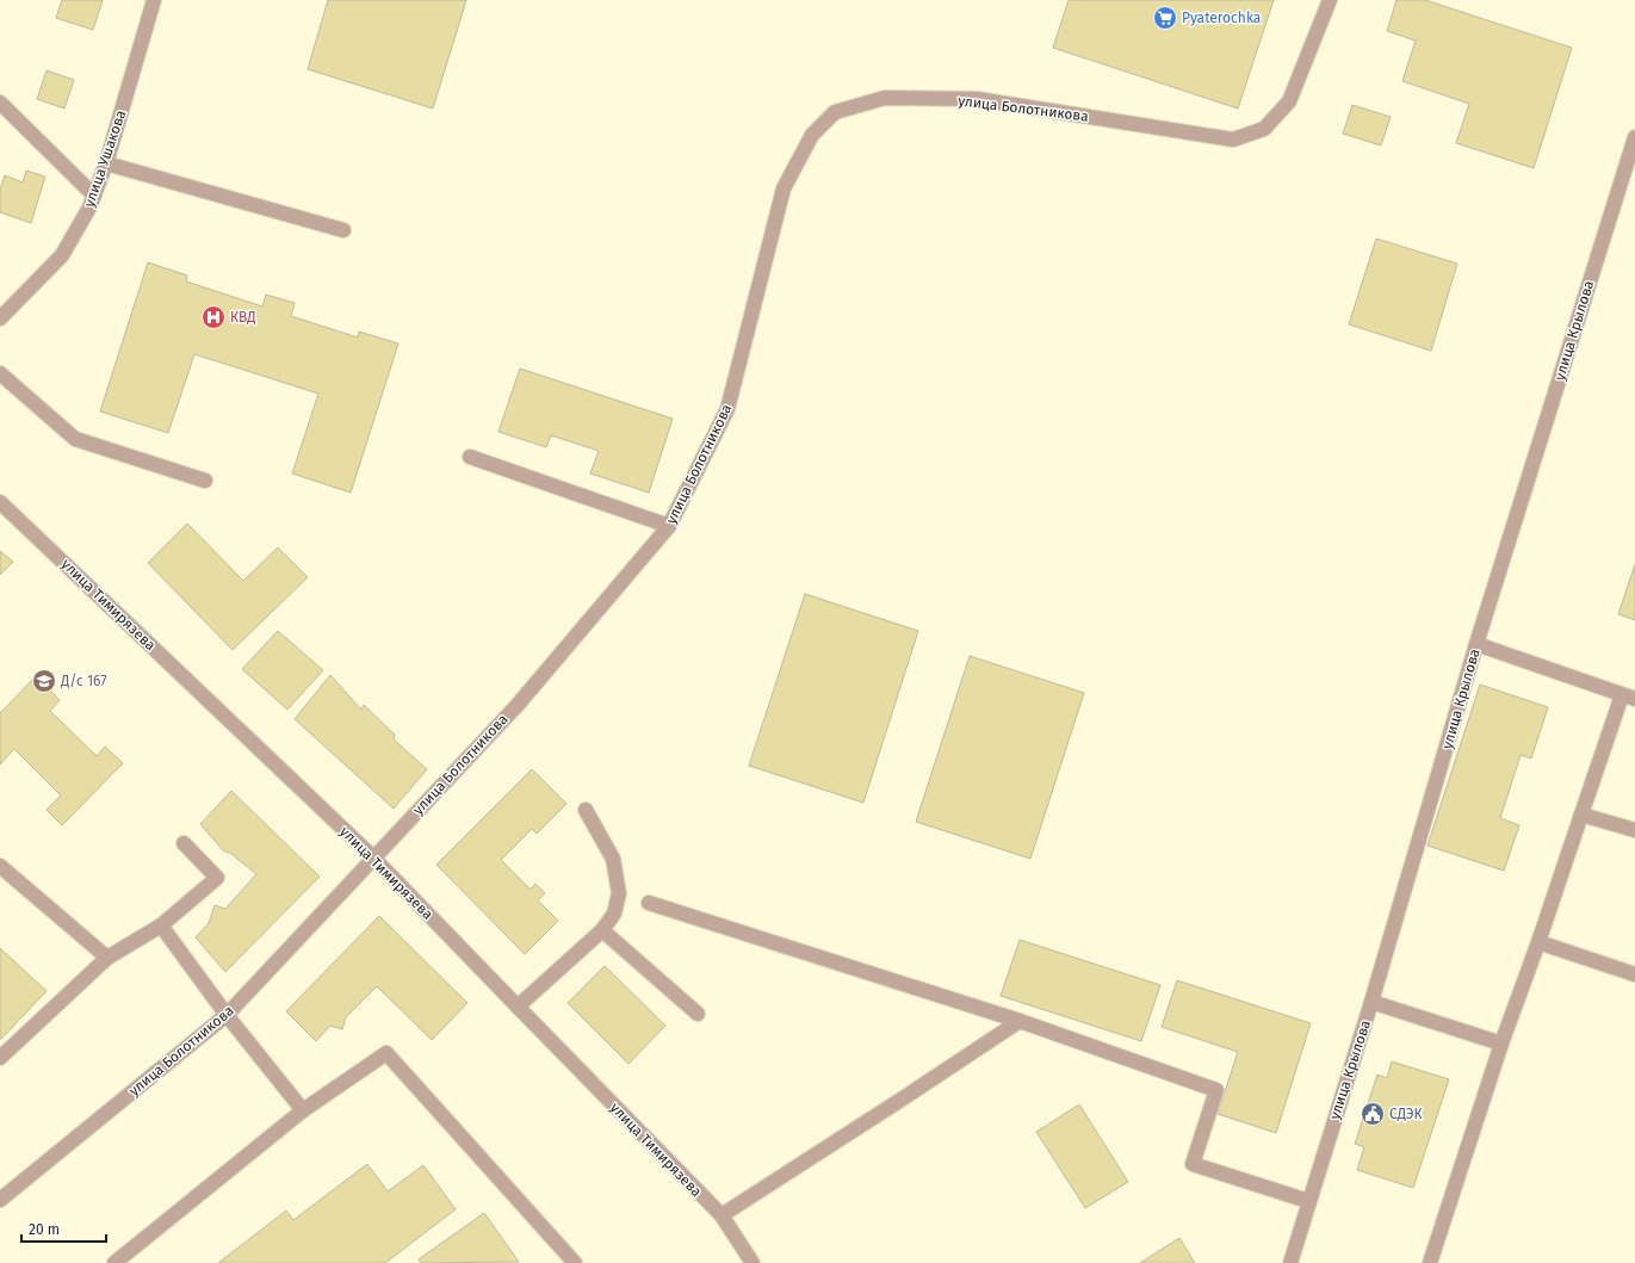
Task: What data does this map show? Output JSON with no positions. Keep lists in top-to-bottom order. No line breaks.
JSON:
{"streets":{"street":["улица Болотникова","улица Ушакова","улица Крылова","улица Тимирязева"]},"crossings":[["улица Болотникова","улица Тимирязева"]],"places":{"supermarket":["Pyaterochka"],"hospital":["КВД"],"school or university":["Д/с 167"],"public building":["СДЭК"]},"scale_bar":"20 m"}
